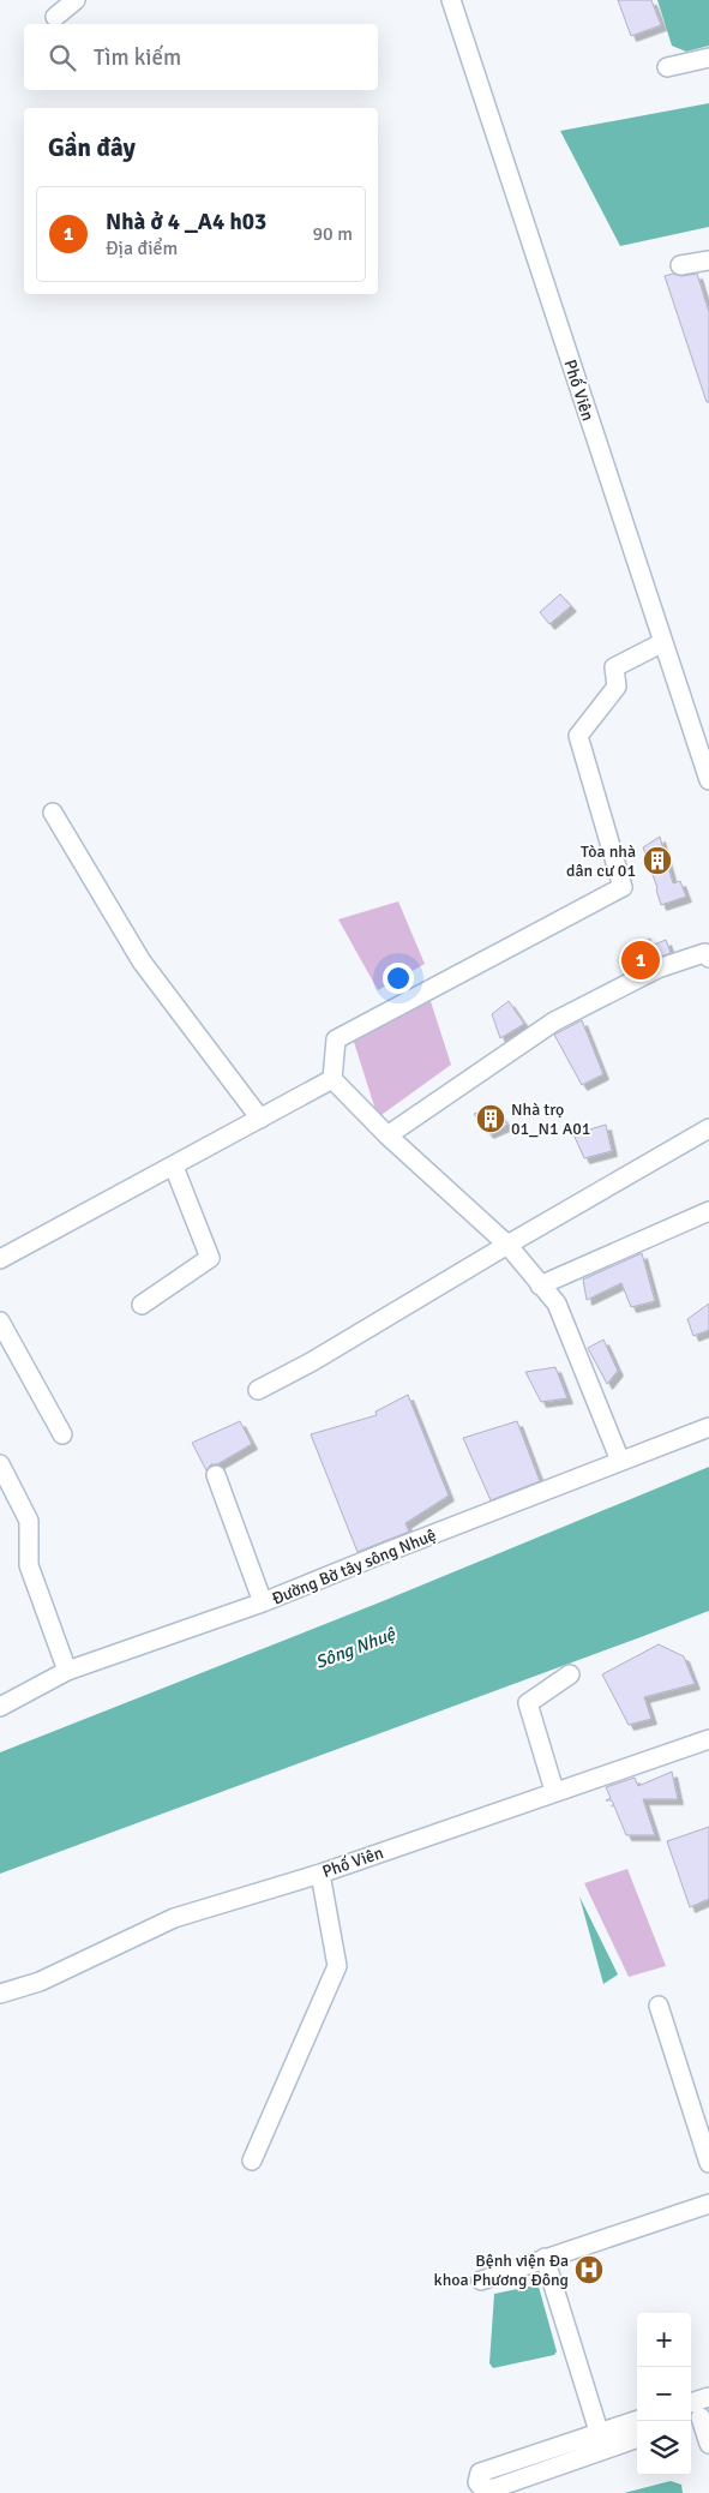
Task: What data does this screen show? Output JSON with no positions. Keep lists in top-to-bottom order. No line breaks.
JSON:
{"streets":{"street":["Phố Viên","Đường Bờ tây sông Nhuệ"]},"water":["Sông Nhuệ"],"places":{"building":["Tòa nhà dân cư 01","Nhà trọ 01_N1 A01"],"hospital":["Bệnh viện Đa khoa Phương Đông"]},"page":{"search":"Tìm kiếm","heading":"Gần đây","list":[{"mark":"1","name":"Nhà ở 4 _A4 h03","note":"Địa điểm","value":"90 m"}],"pins":"1","map_buttons":["+","−"]}}
